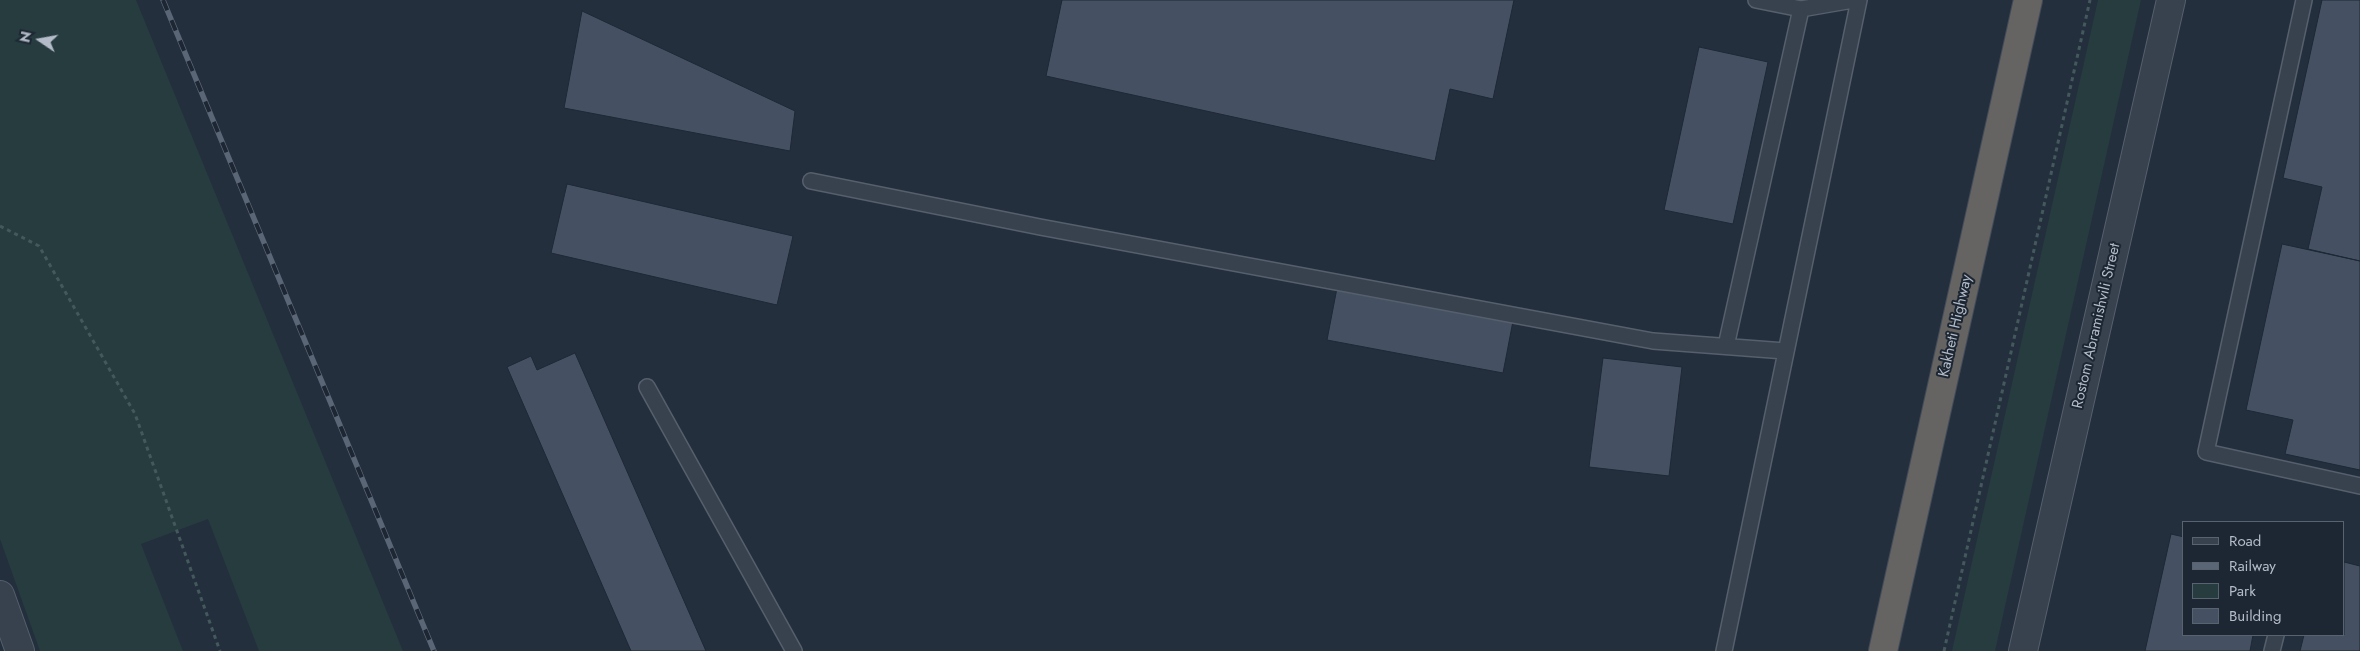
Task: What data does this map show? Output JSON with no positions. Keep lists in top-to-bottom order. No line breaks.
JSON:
{"streets":{"highway":["Kakheti Highway"],"street":["Rostom Abramishvili Street"]},"legend":["Road","Railway","Park","Building"],"north":"left"}
